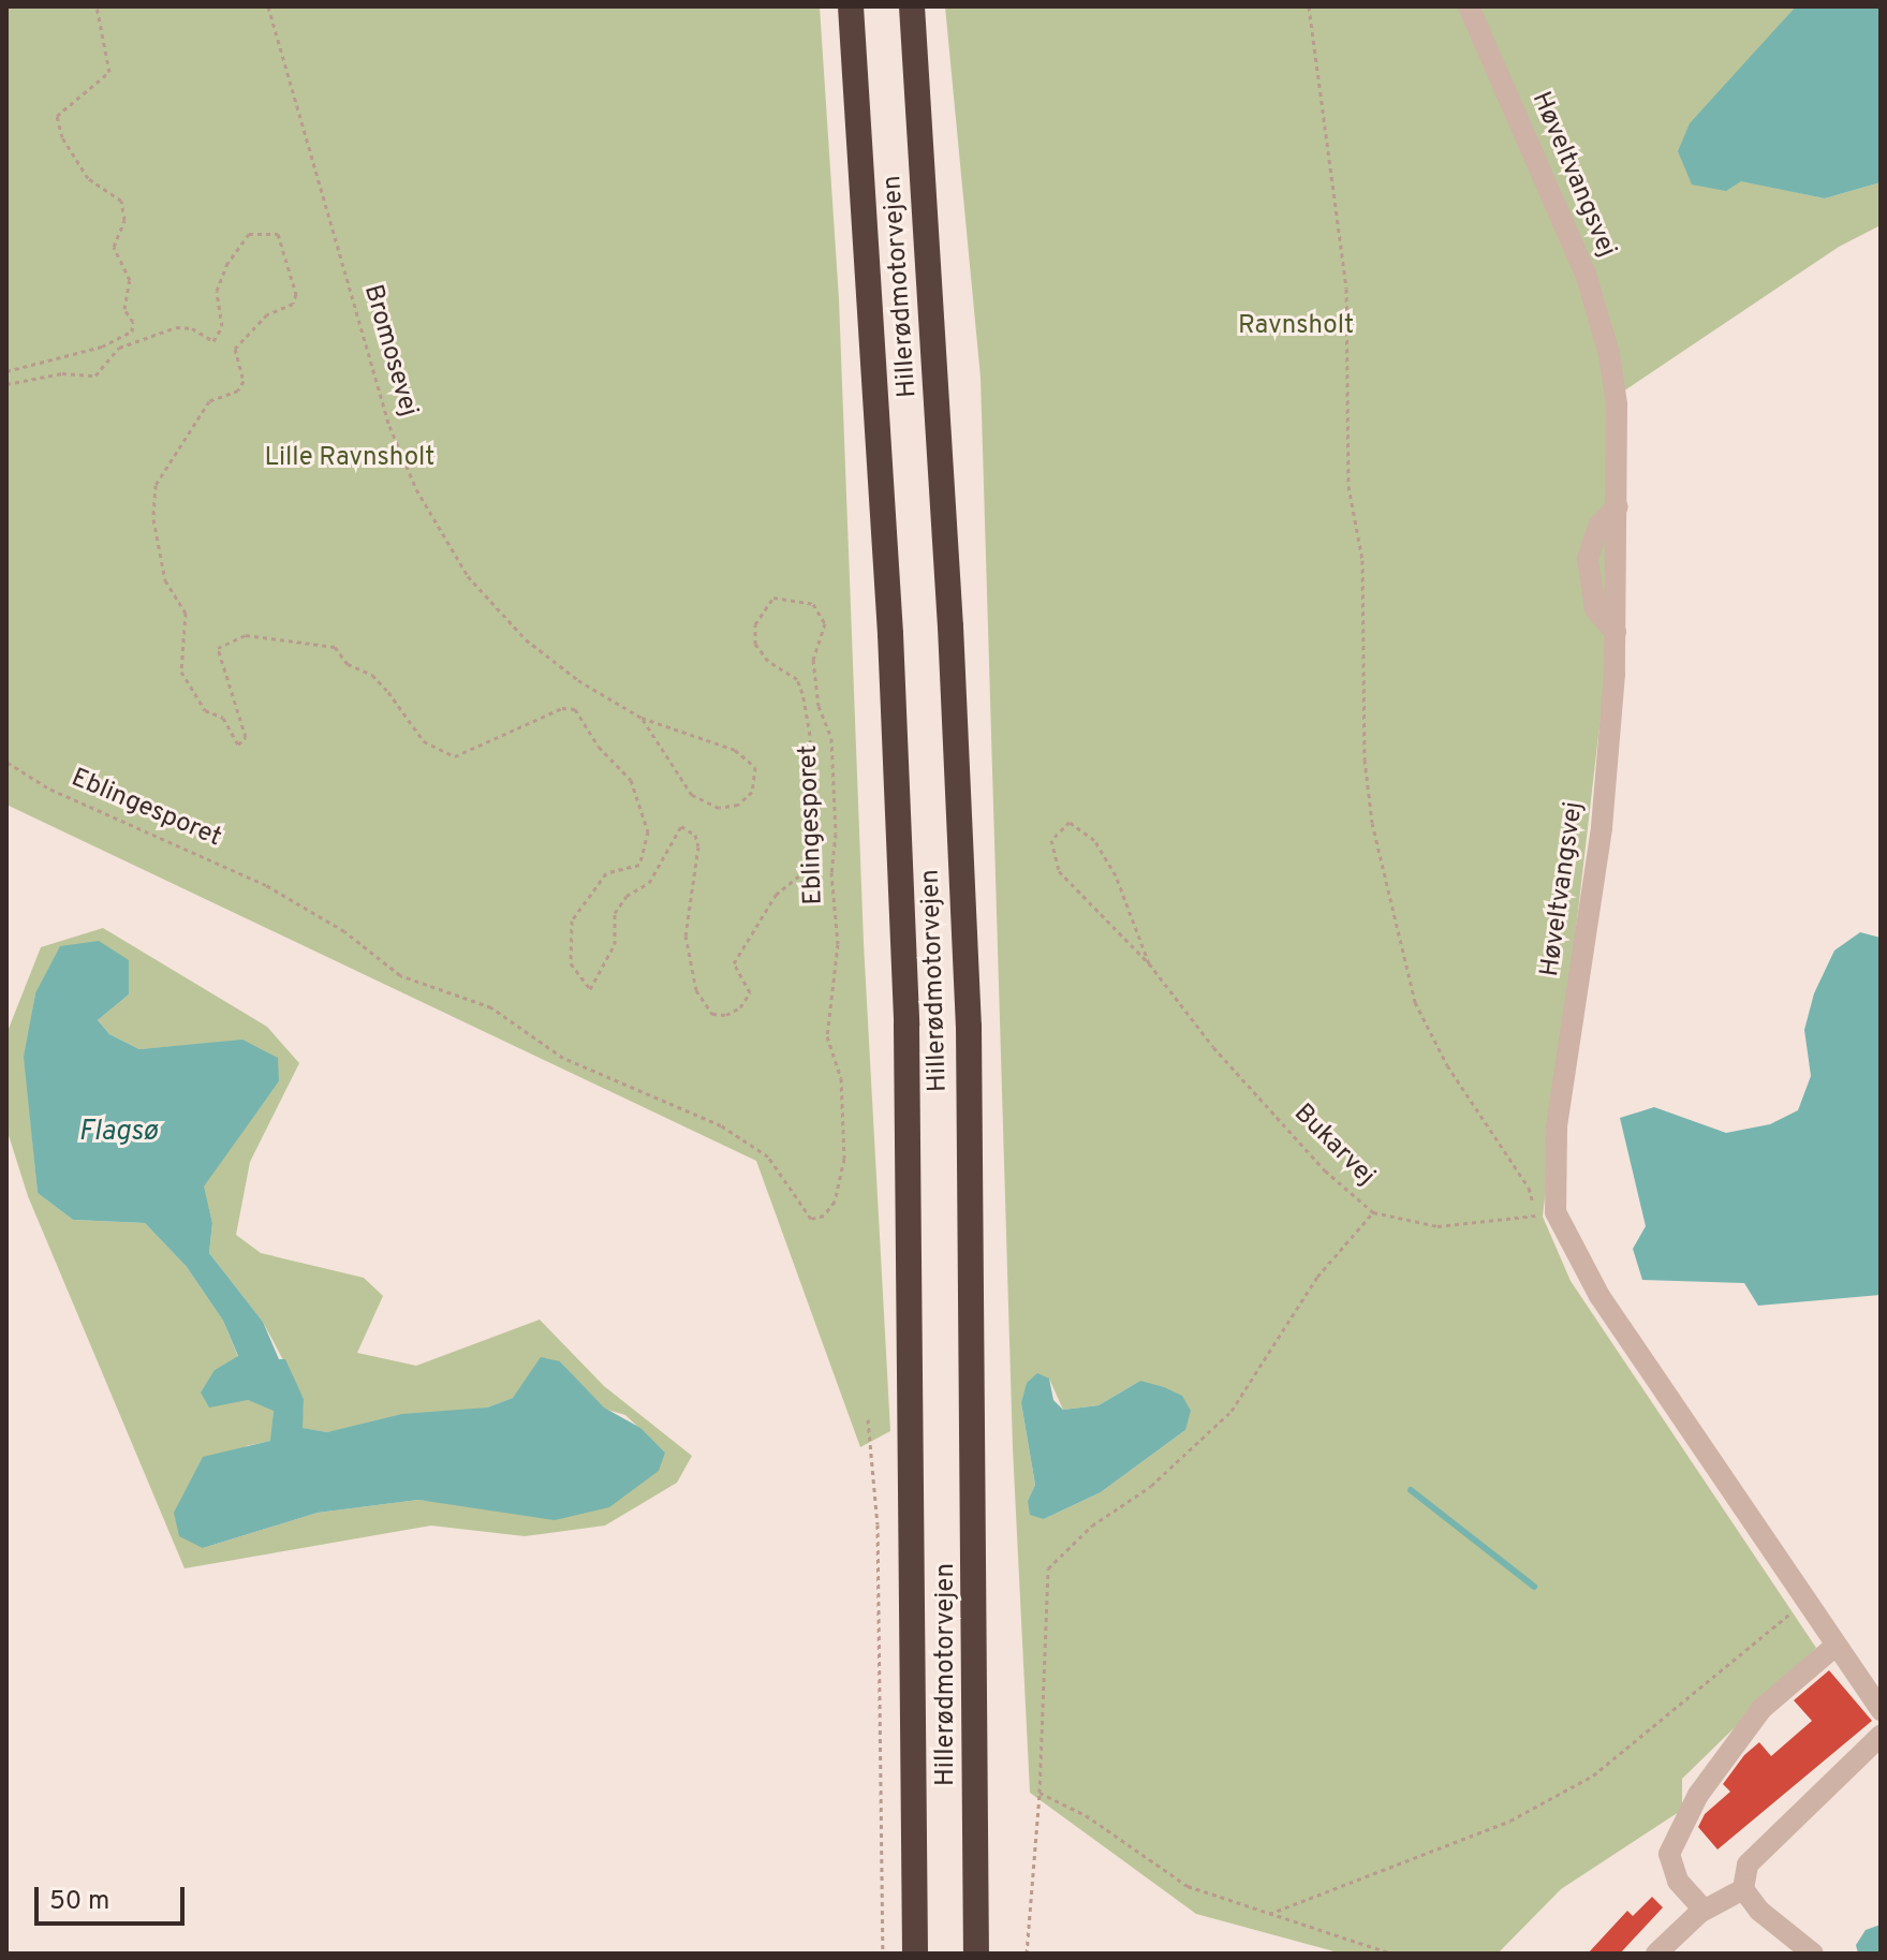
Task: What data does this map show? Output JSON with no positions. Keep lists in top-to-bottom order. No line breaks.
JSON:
{"streets":{"highway":["Hillerødmotorvejen"],"street":["Høveltvangsvej"],"path":["Bromosevej","Eblingesporet","Bukarvej"]},"crossings":[["Høveltvangsvej","Bukarvej"]],"water":["Flagsø"],"parks":["Ravnsholt","Lille Ravnsholt"],"scale_bar":"50 m"}
